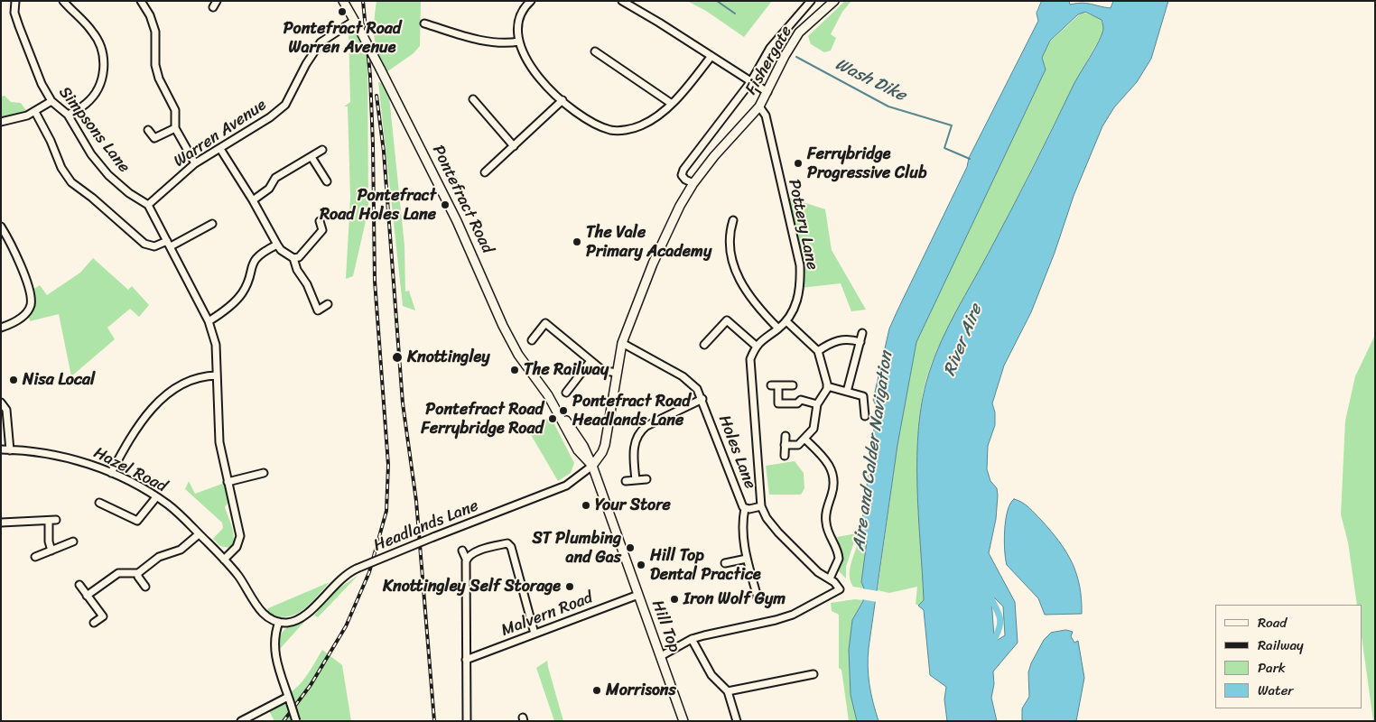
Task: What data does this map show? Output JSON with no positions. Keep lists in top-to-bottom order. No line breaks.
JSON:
{"streets":{"main road":["Fishergate","Pontefract Road","Hill Top"],"street":["Simpsons Lane","Warren Avenue","Pottery Lane","Holes Lane","Hazel Road","Headlands Lane","Malvern Road"]},"crossings":[["Fishergate","Pontefract Road"],["Fishergate","Pottery Lane"],["Fishergate","Holes Lane"],["Fishergate","Headlands Lane"],["Fishergate","Hill Top"],["Simpsons Lane","Warren Avenue"],["Simpsons Lane","Hazel Road"],["Warren Avenue","Pontefract Road"],["Pontefract Road","Headlands Lane"],["Pontefract Road","Hill Top"],["Hazel Road","Headlands Lane"],["Headlands Lane","Hill Top"],["Malvern Road","Hill Top"]],"water":["Wash Dike","River Aire","Aire and Calder Navigation"],"places":["Pontefract Road Warren Avenue","Ferrybridge Progressive Club","Pontefract Road Holes Lane","The Vale Primary Academy","Knottingley","The Railway","Nisa Local","Pontefract Road Headlands Lane","Pontefract Road Ferrybridge Road","Your Store","ST Plumbing and Gas","Hill Top Dental Practice","Knottingley Self Storage","Iron Wolf Gym","Morrisons"],"legend":["Road","Railway","Park","Water"]}
